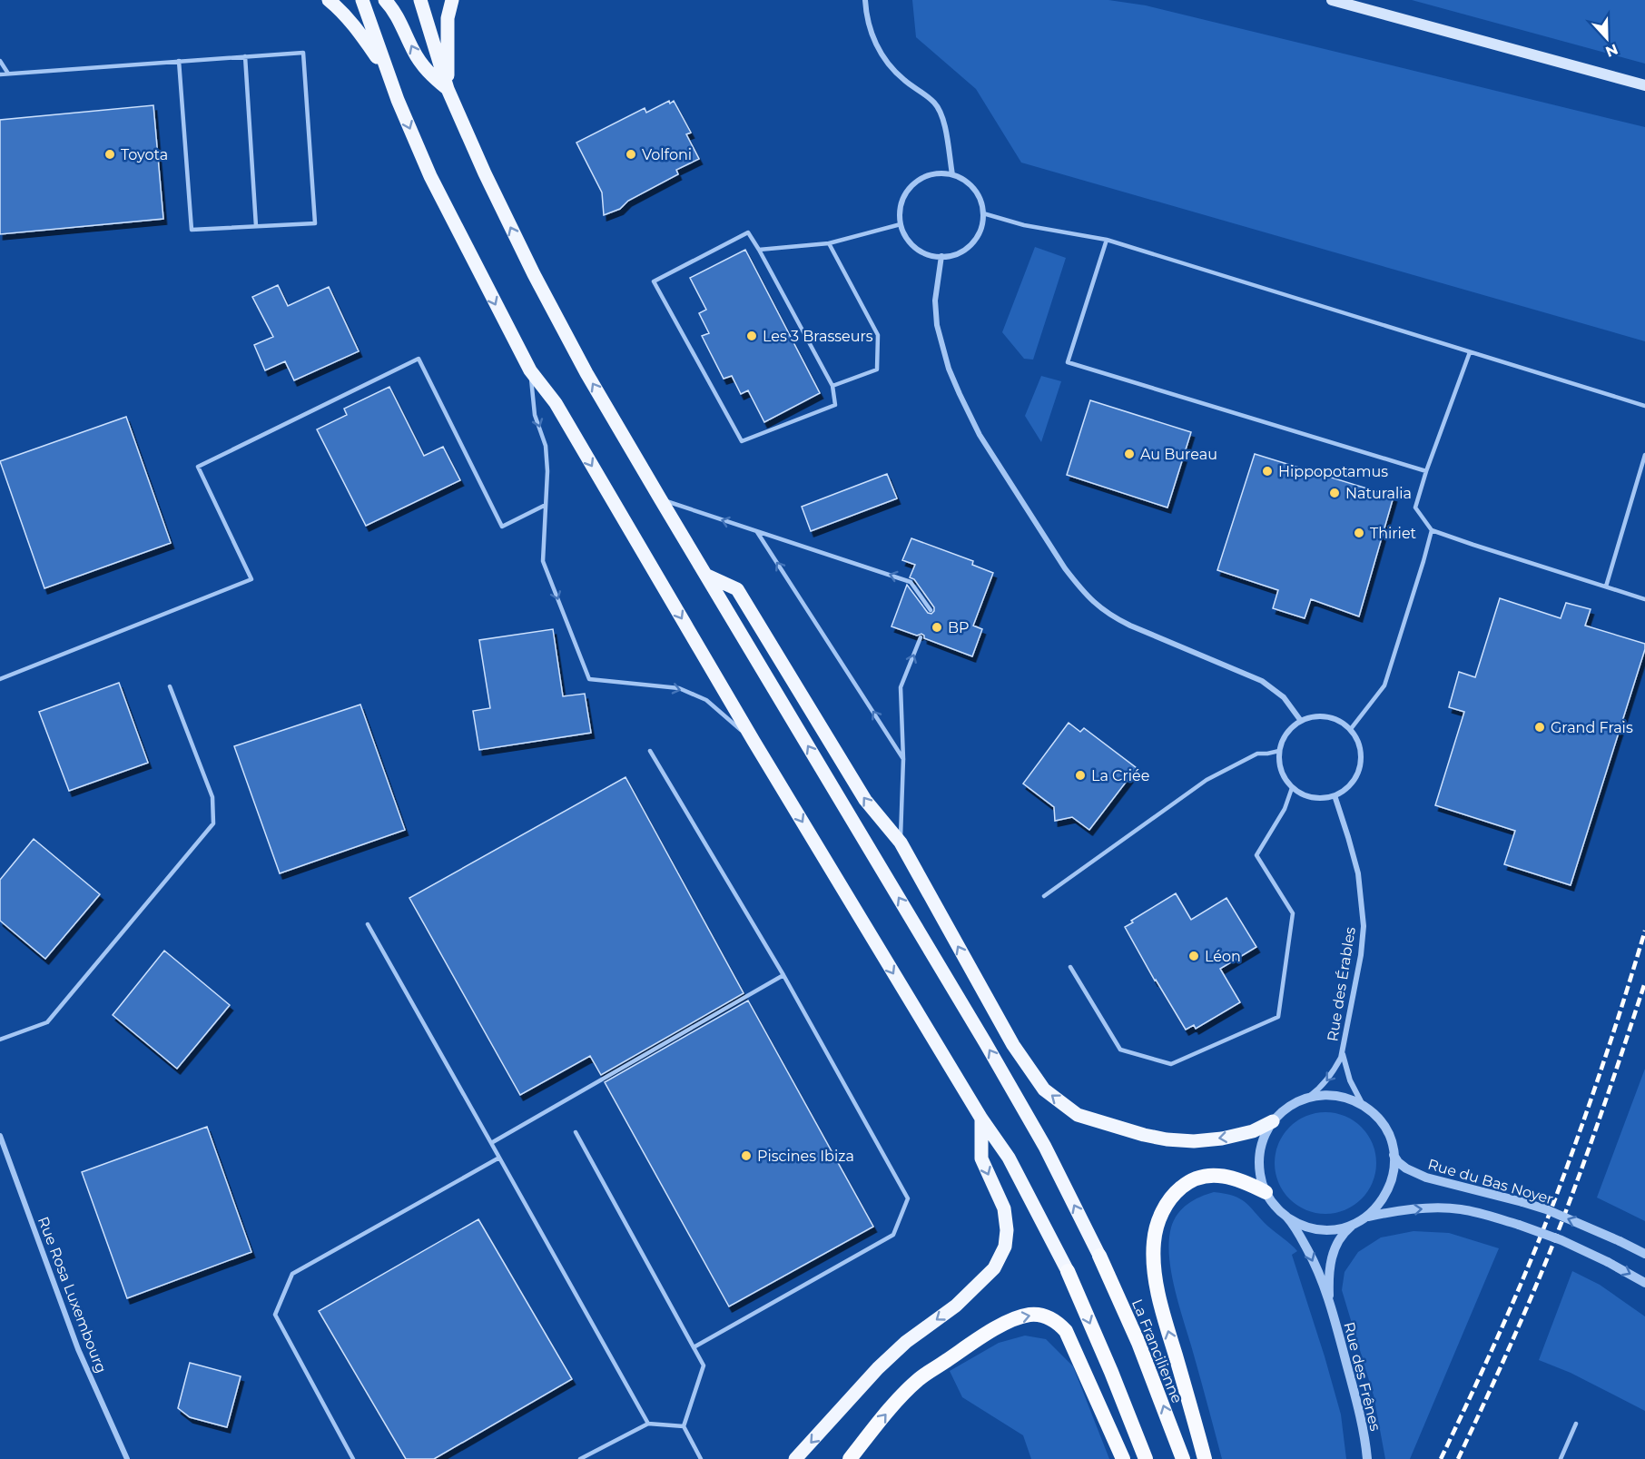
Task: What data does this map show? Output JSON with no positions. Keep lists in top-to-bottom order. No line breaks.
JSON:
{"streets":{"highway":["La Francilienne"],"street":["Rue des Érables","Rue du Bas Noyer","Rue Rosa Luxembourg","Rue des Frênes"]},"crossings":[["Rue des Érables","Rue du Bas Noyer"],["Rue des Érables","Rue des Frênes"],["Rue du Bas Noyer","Rue des Frênes"]],"places":["Toyota","Volfoni","Les 3 Brasseurs","Au Bureau","Hippopotamus","Naturalia","Thiriet","BP","Grand Frais","La Criée","Léon","Piscines Ibiza"],"north":"bottom"}
